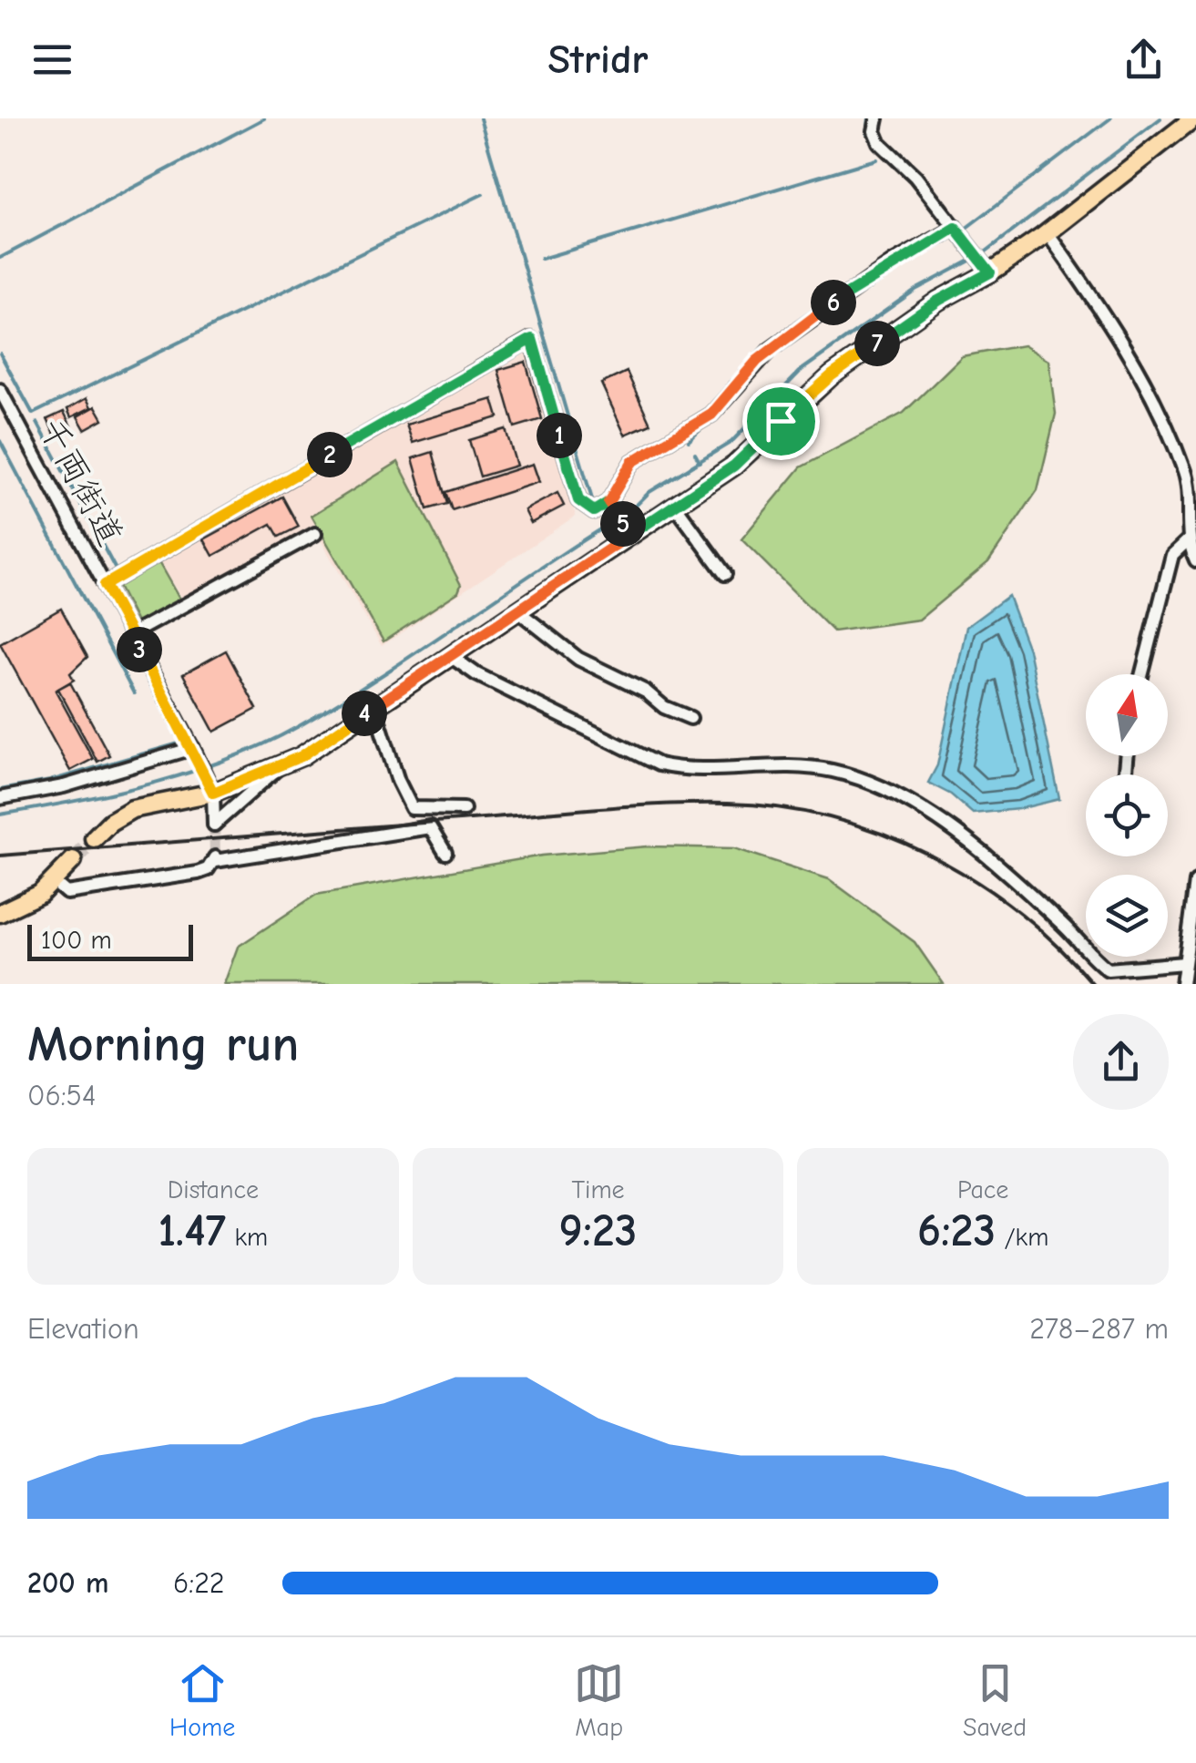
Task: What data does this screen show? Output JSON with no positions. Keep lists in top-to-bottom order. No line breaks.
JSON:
{"streets":{"street":["千両街道"]},"scale_bar":"100 m","north":"top","page":{"header":"Stridr","pins":["6","7","1","2","5","3","4"],"scale":"100 m","heading":["Morning run","06:54"],"stats":[["Distance","1.47 km"],["Time","9:23"],["Pace","6:23 /km"]],"chart":["Elevation","278–287 m"],"list":[{"name":"200 m","note":"6:22"}],"tabs":["Home","Map","Saved"]}}
